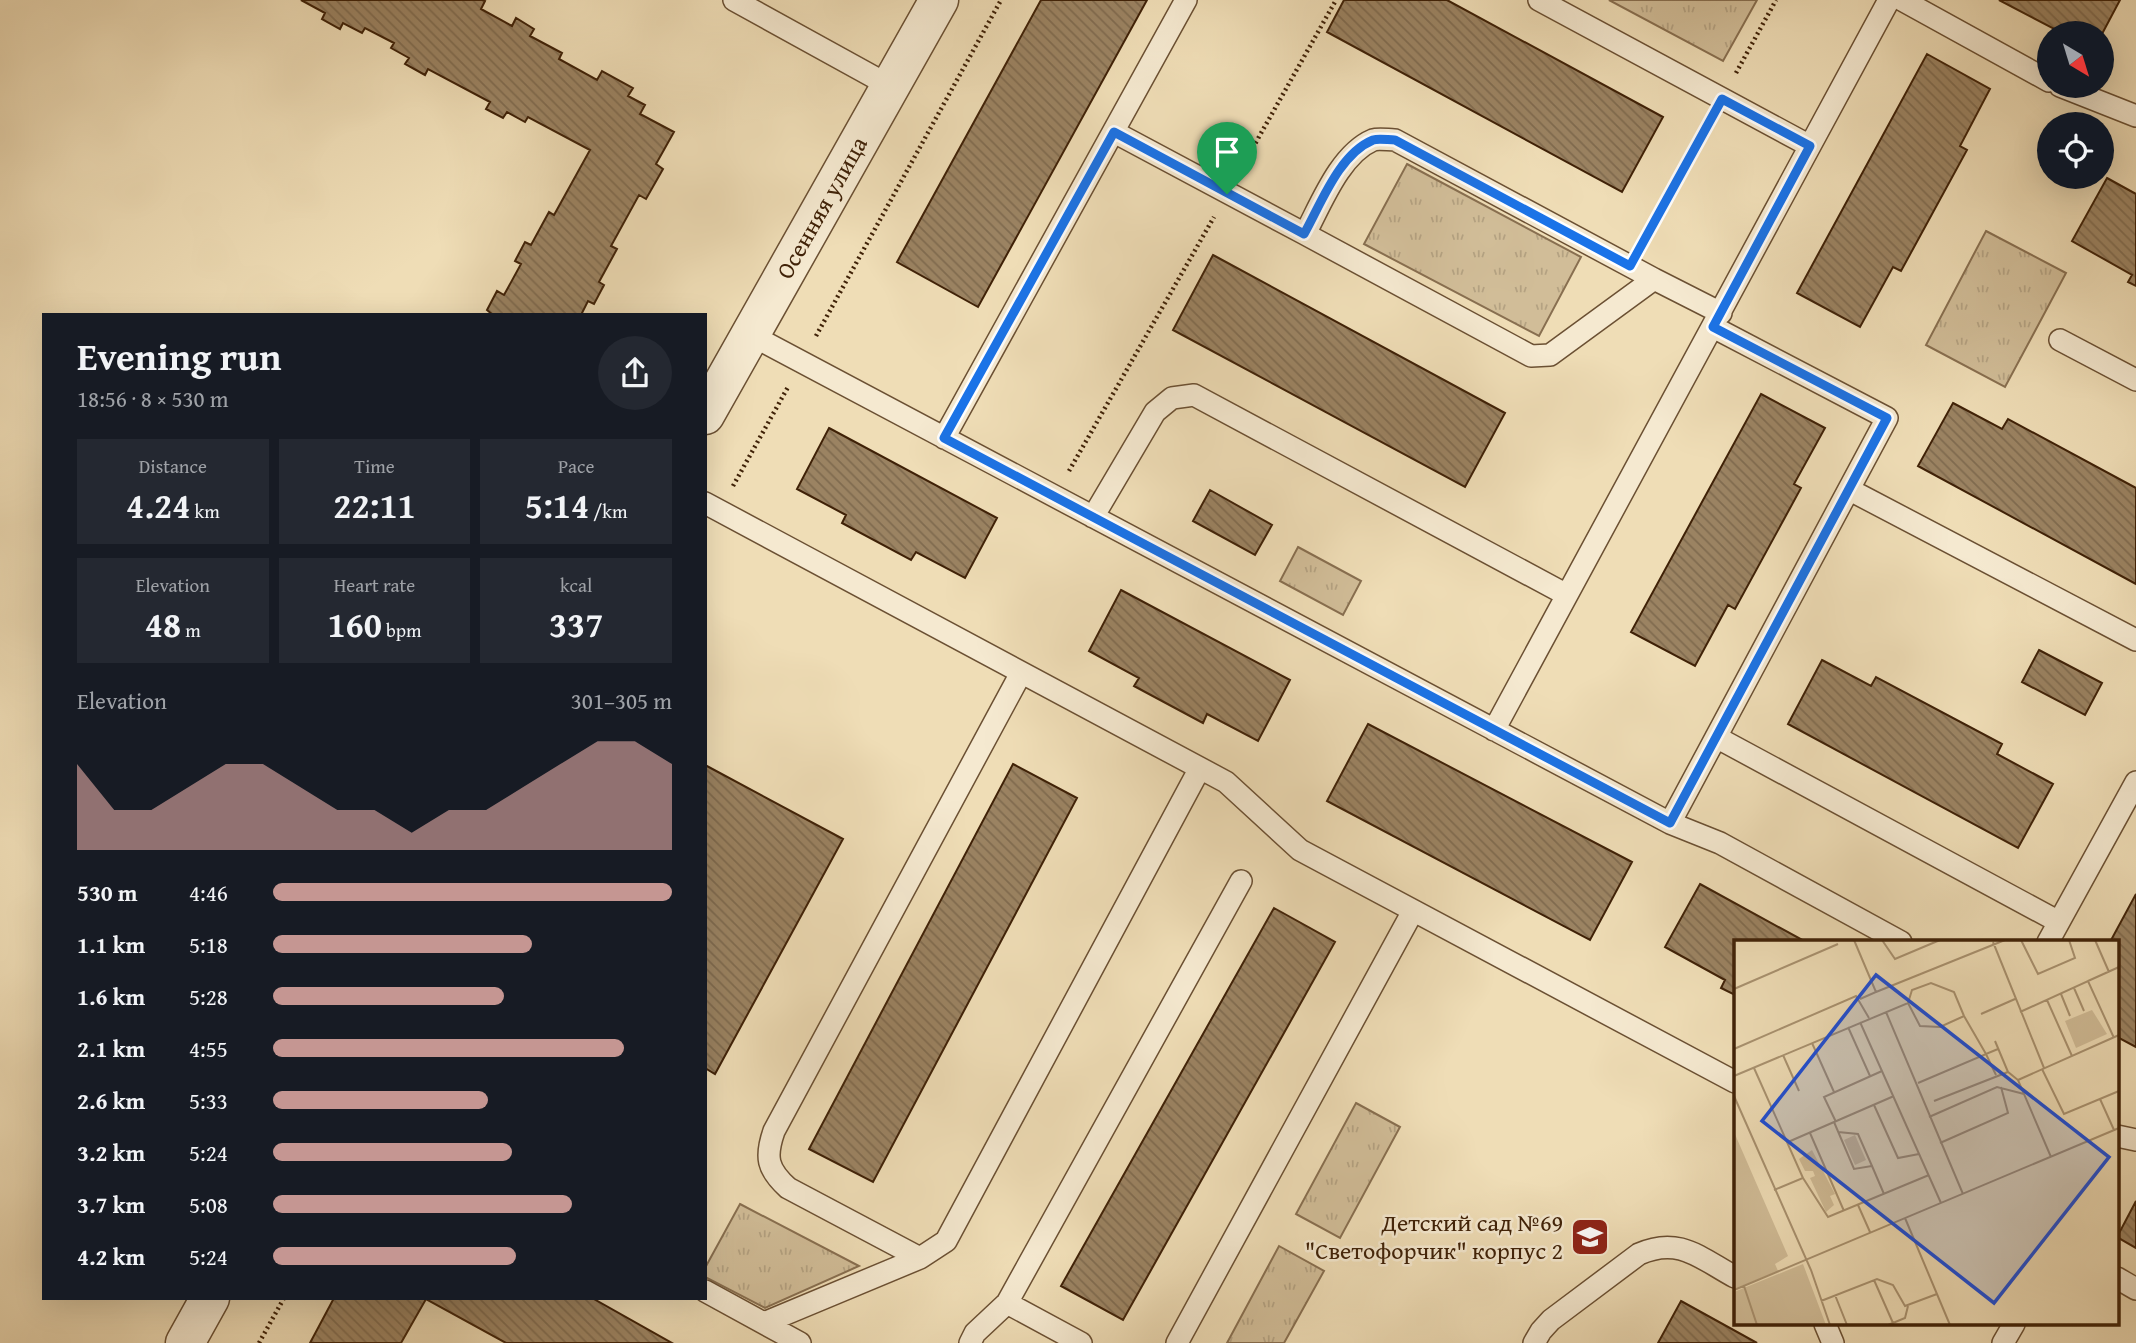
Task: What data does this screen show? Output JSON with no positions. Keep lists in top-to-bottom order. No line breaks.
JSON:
{"streets":{"street":["Осенняя улица"]},"places":{"school or university":["Детский сад №69 \"Светофорчик\" корпус 2"]},"north":"bottom right","page":{"heading":["Evening run","18:56 · 8 × 530 m"],"stats":[["Distance","4.24 km"],["Time","22:11"],["Pace","5:14 /km"],["Elevation","48 m"],["Heart rate","160 bpm"],["kcal","337"]],"chart":["Elevation","301–305 m"],"list":[{"name":"530 m","note":"4:46"},{"name":"1.1 km","note":"5:18"},{"name":"1.6 km","note":"5:28"},{"name":"2.1 km","note":"4:55"},{"name":"2.6 km","note":"5:33"},{"name":"3.2 km","note":"5:24"},{"name":"3.7 km","note":"5:08"},{"name":"4.2 km","note":"5:24"}]}}
